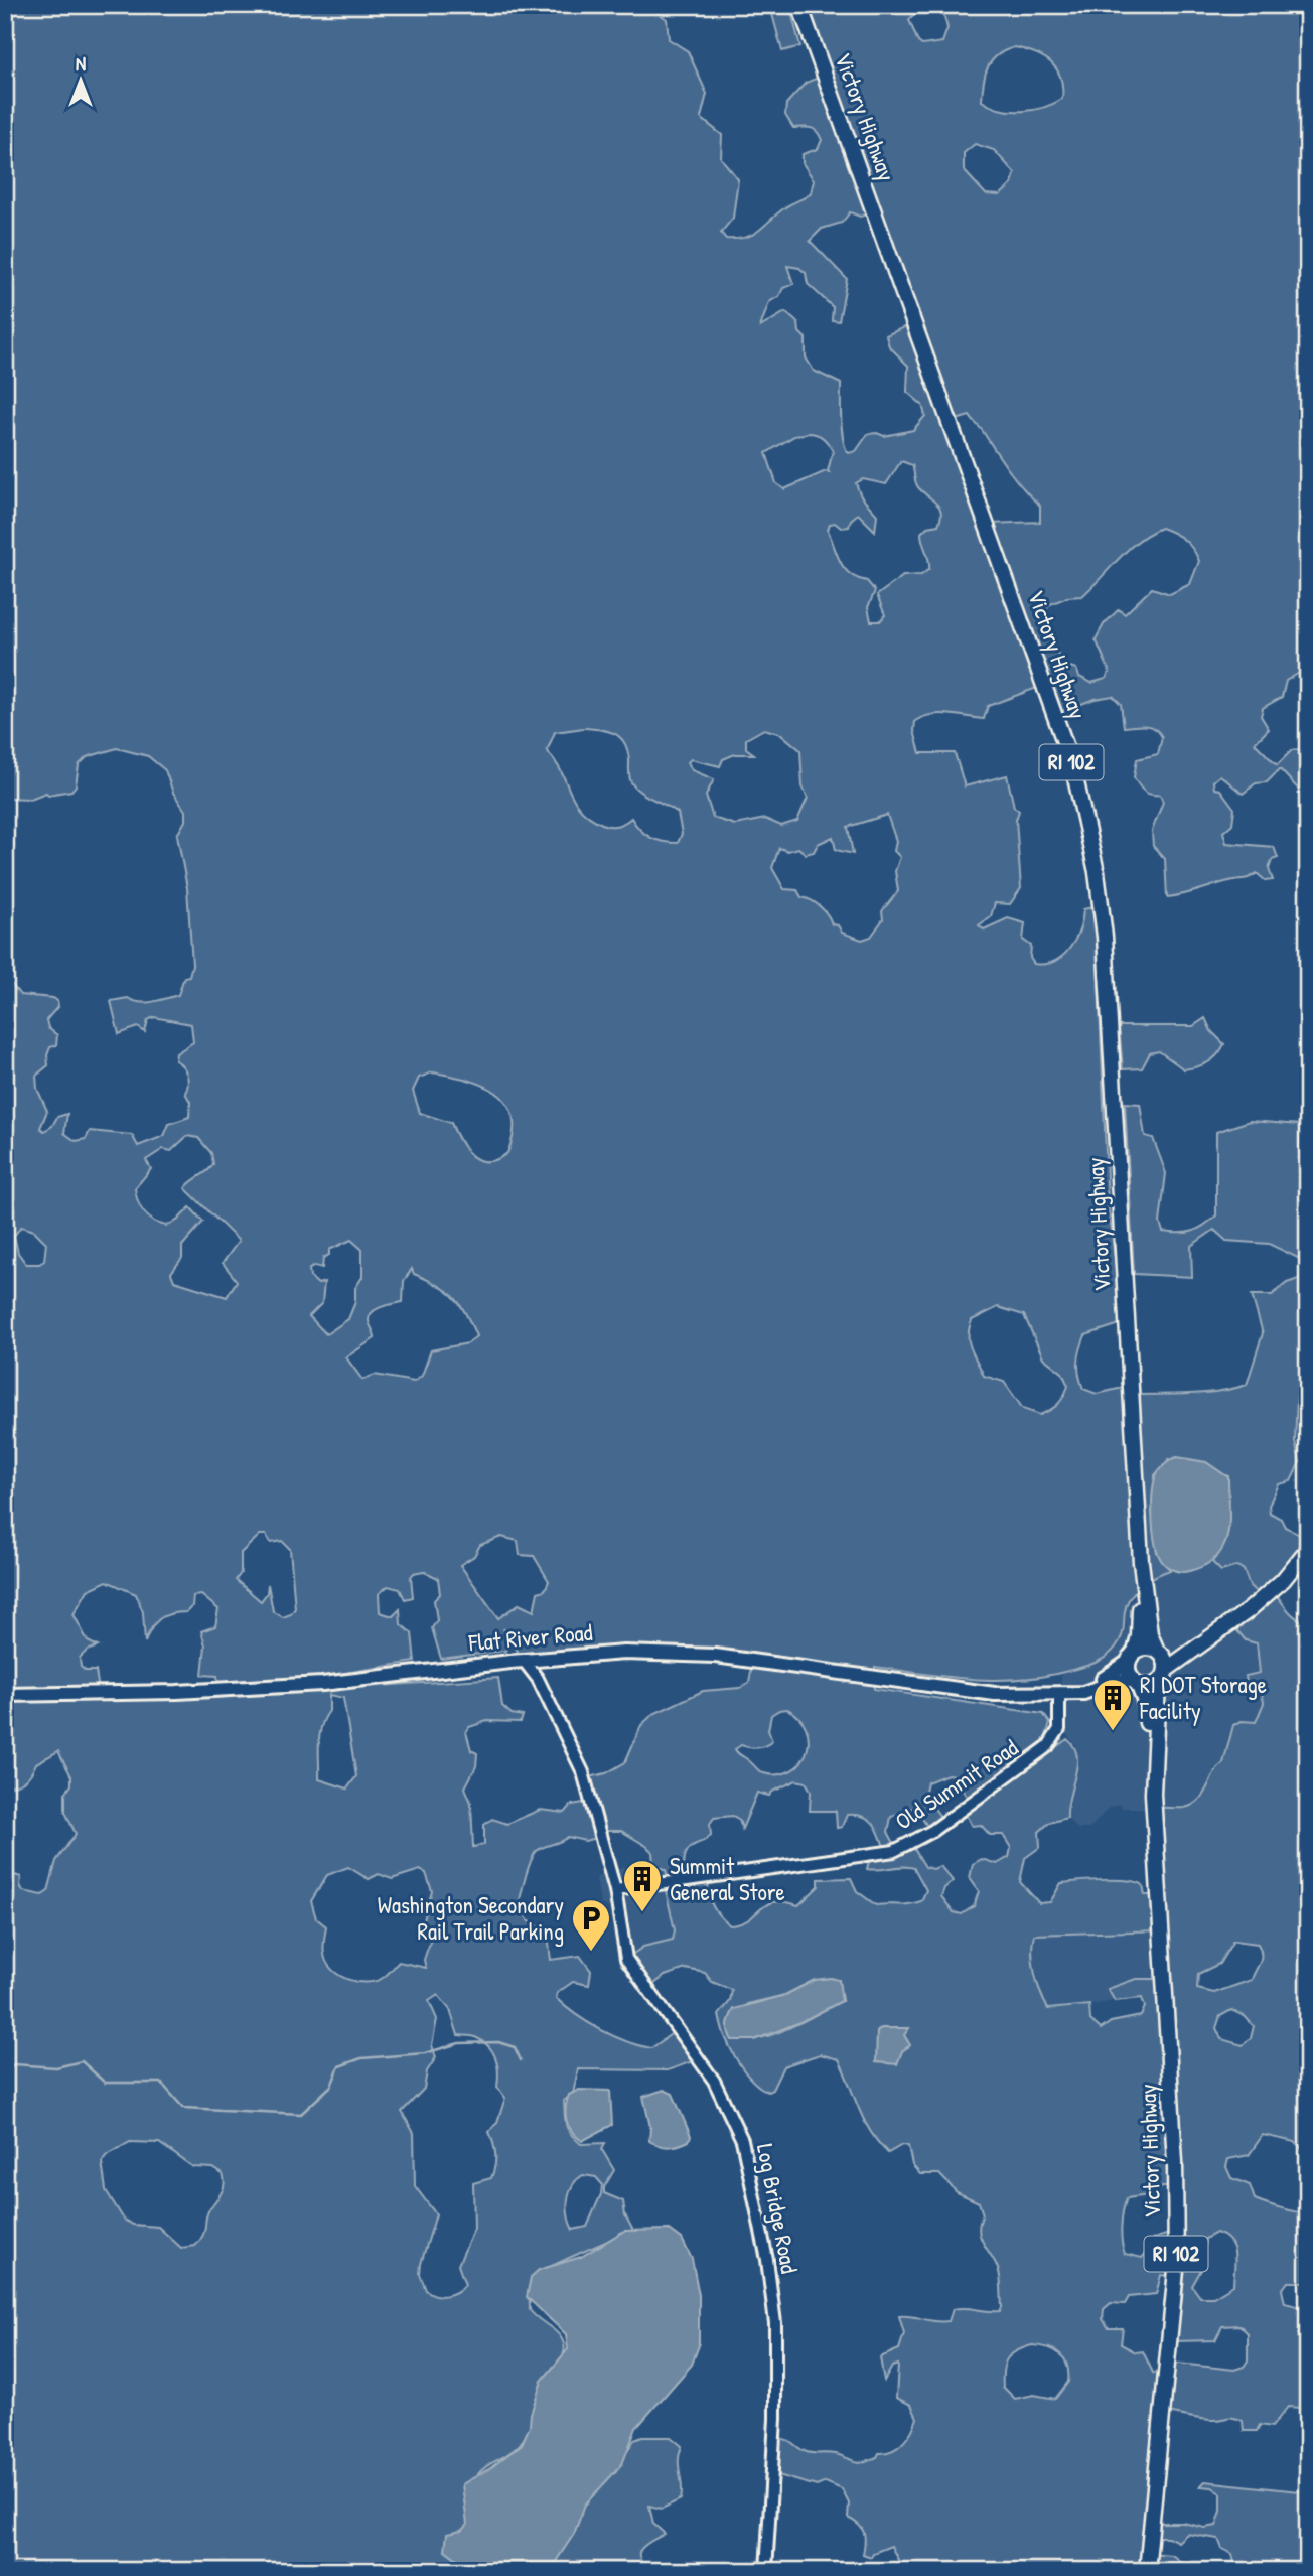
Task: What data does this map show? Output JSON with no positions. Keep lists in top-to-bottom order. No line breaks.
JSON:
{"streets":{"main road":["Victory Highway","RI 102","Flat River Road"],"street":["Old Summit Road","Log Bridge Road"]},"crossings":[["Victory Highway","Flat River Road"],["Flat River Road","Old Summit Road"],["Old Summit Road","Log Bridge Road"]],"places":{"building":["RI DOT Storage Facility","Summit General Store"],"parking":["Washington Secondary Rail Trail Parking"]},"north":"top"}
